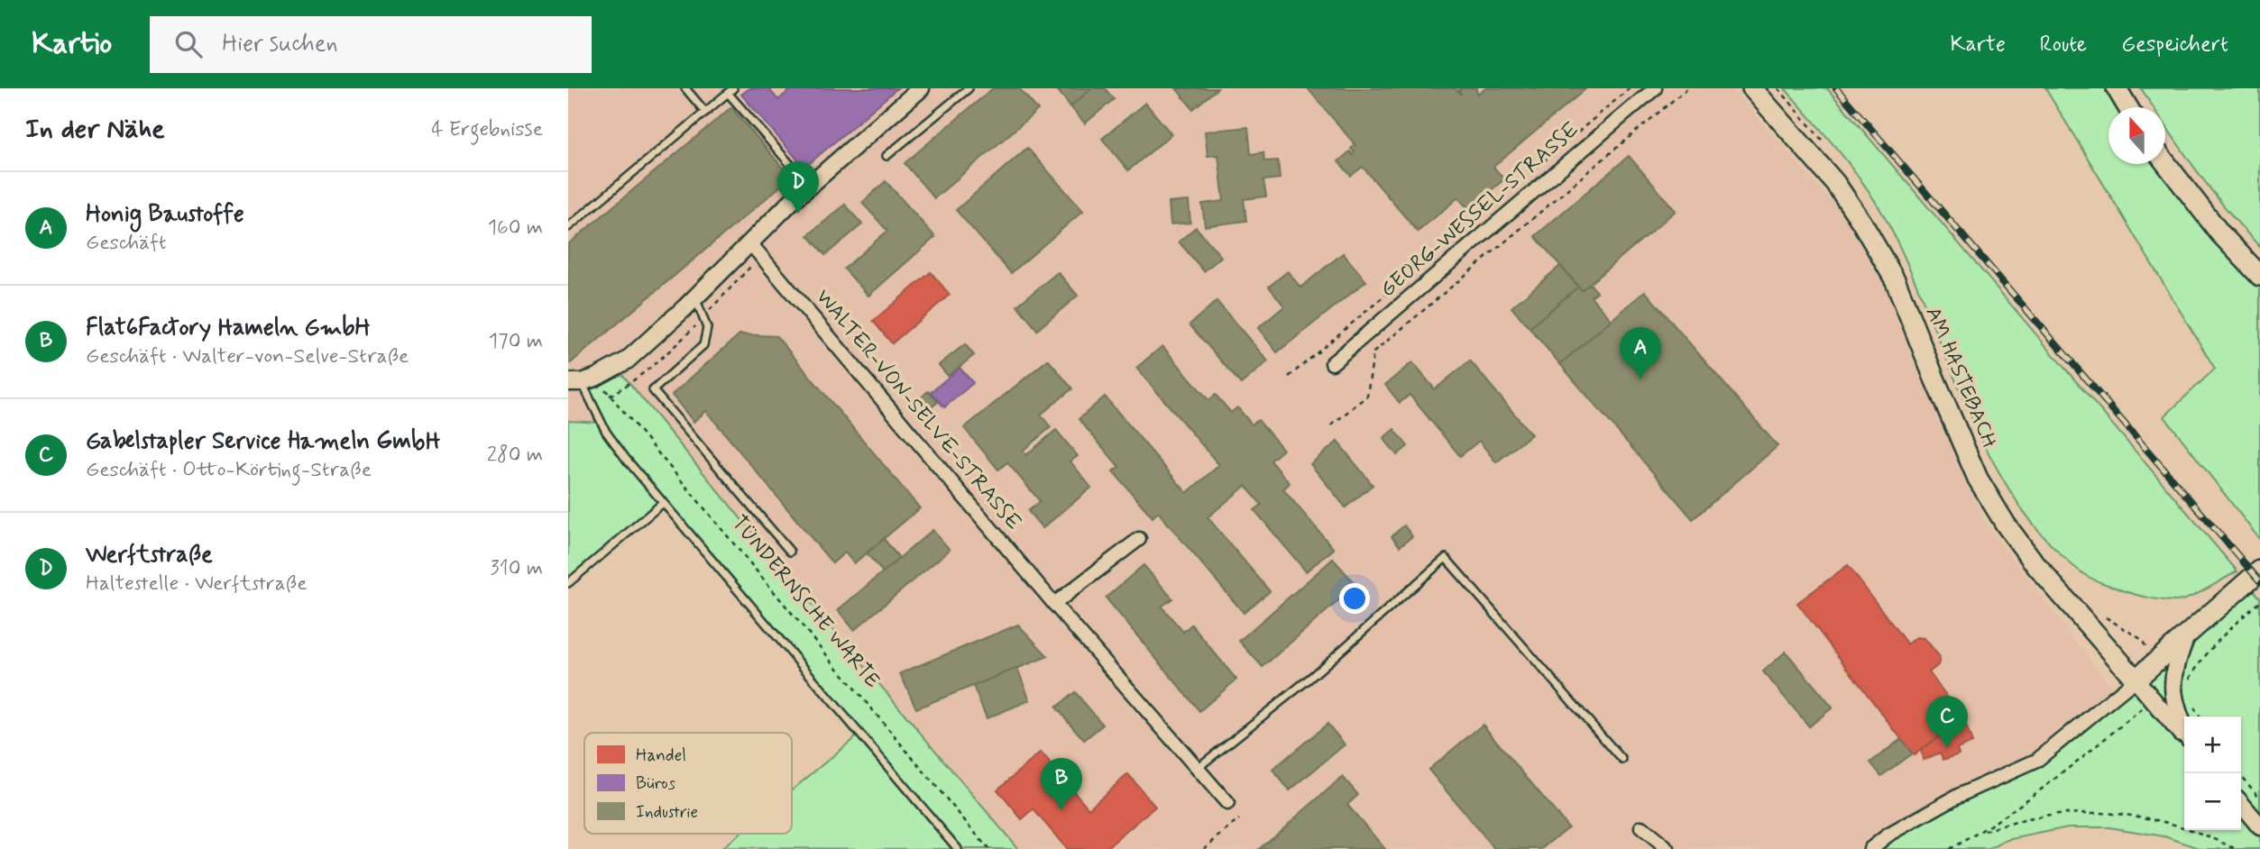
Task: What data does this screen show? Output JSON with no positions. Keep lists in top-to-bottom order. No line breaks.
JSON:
{"streets":{"main road":["AM HASTEBACH"],"street":["GEORG-WESSEL-STRASSE","WALTER-VON-SELVE-STRASSE"],"path":["TÜNDERNSCHE WARTE"]},"legend":["Handel","Büros","Industrie"],"north":"top","page":{"header":"Kartio","search":"Hier suchen","nav":["Karte","Route","Gespeichert"],"heading":["In der Nähe","4 Ergebnisse"],"pins":["D","A","C","B"],"list":[{"mark":"A","name":"Honig Baustoffe","note":"Geschäft","value":"160 m"},{"mark":"B","name":"Flat6Factory Hameln GmbH","note":"Geschäft · Walter-von-Selve-Straße","value":"170 m"},{"mark":"C","name":"Gabelstapler Service Hameln GmbH","note":"Geschäft · Otto-Körting-Straße","value":"280 m"},{"mark":"D","name":"Werftstraße","note":"Haltestelle · Werftstraße","value":"310 m"}],"map_buttons":["+","−"]}}
